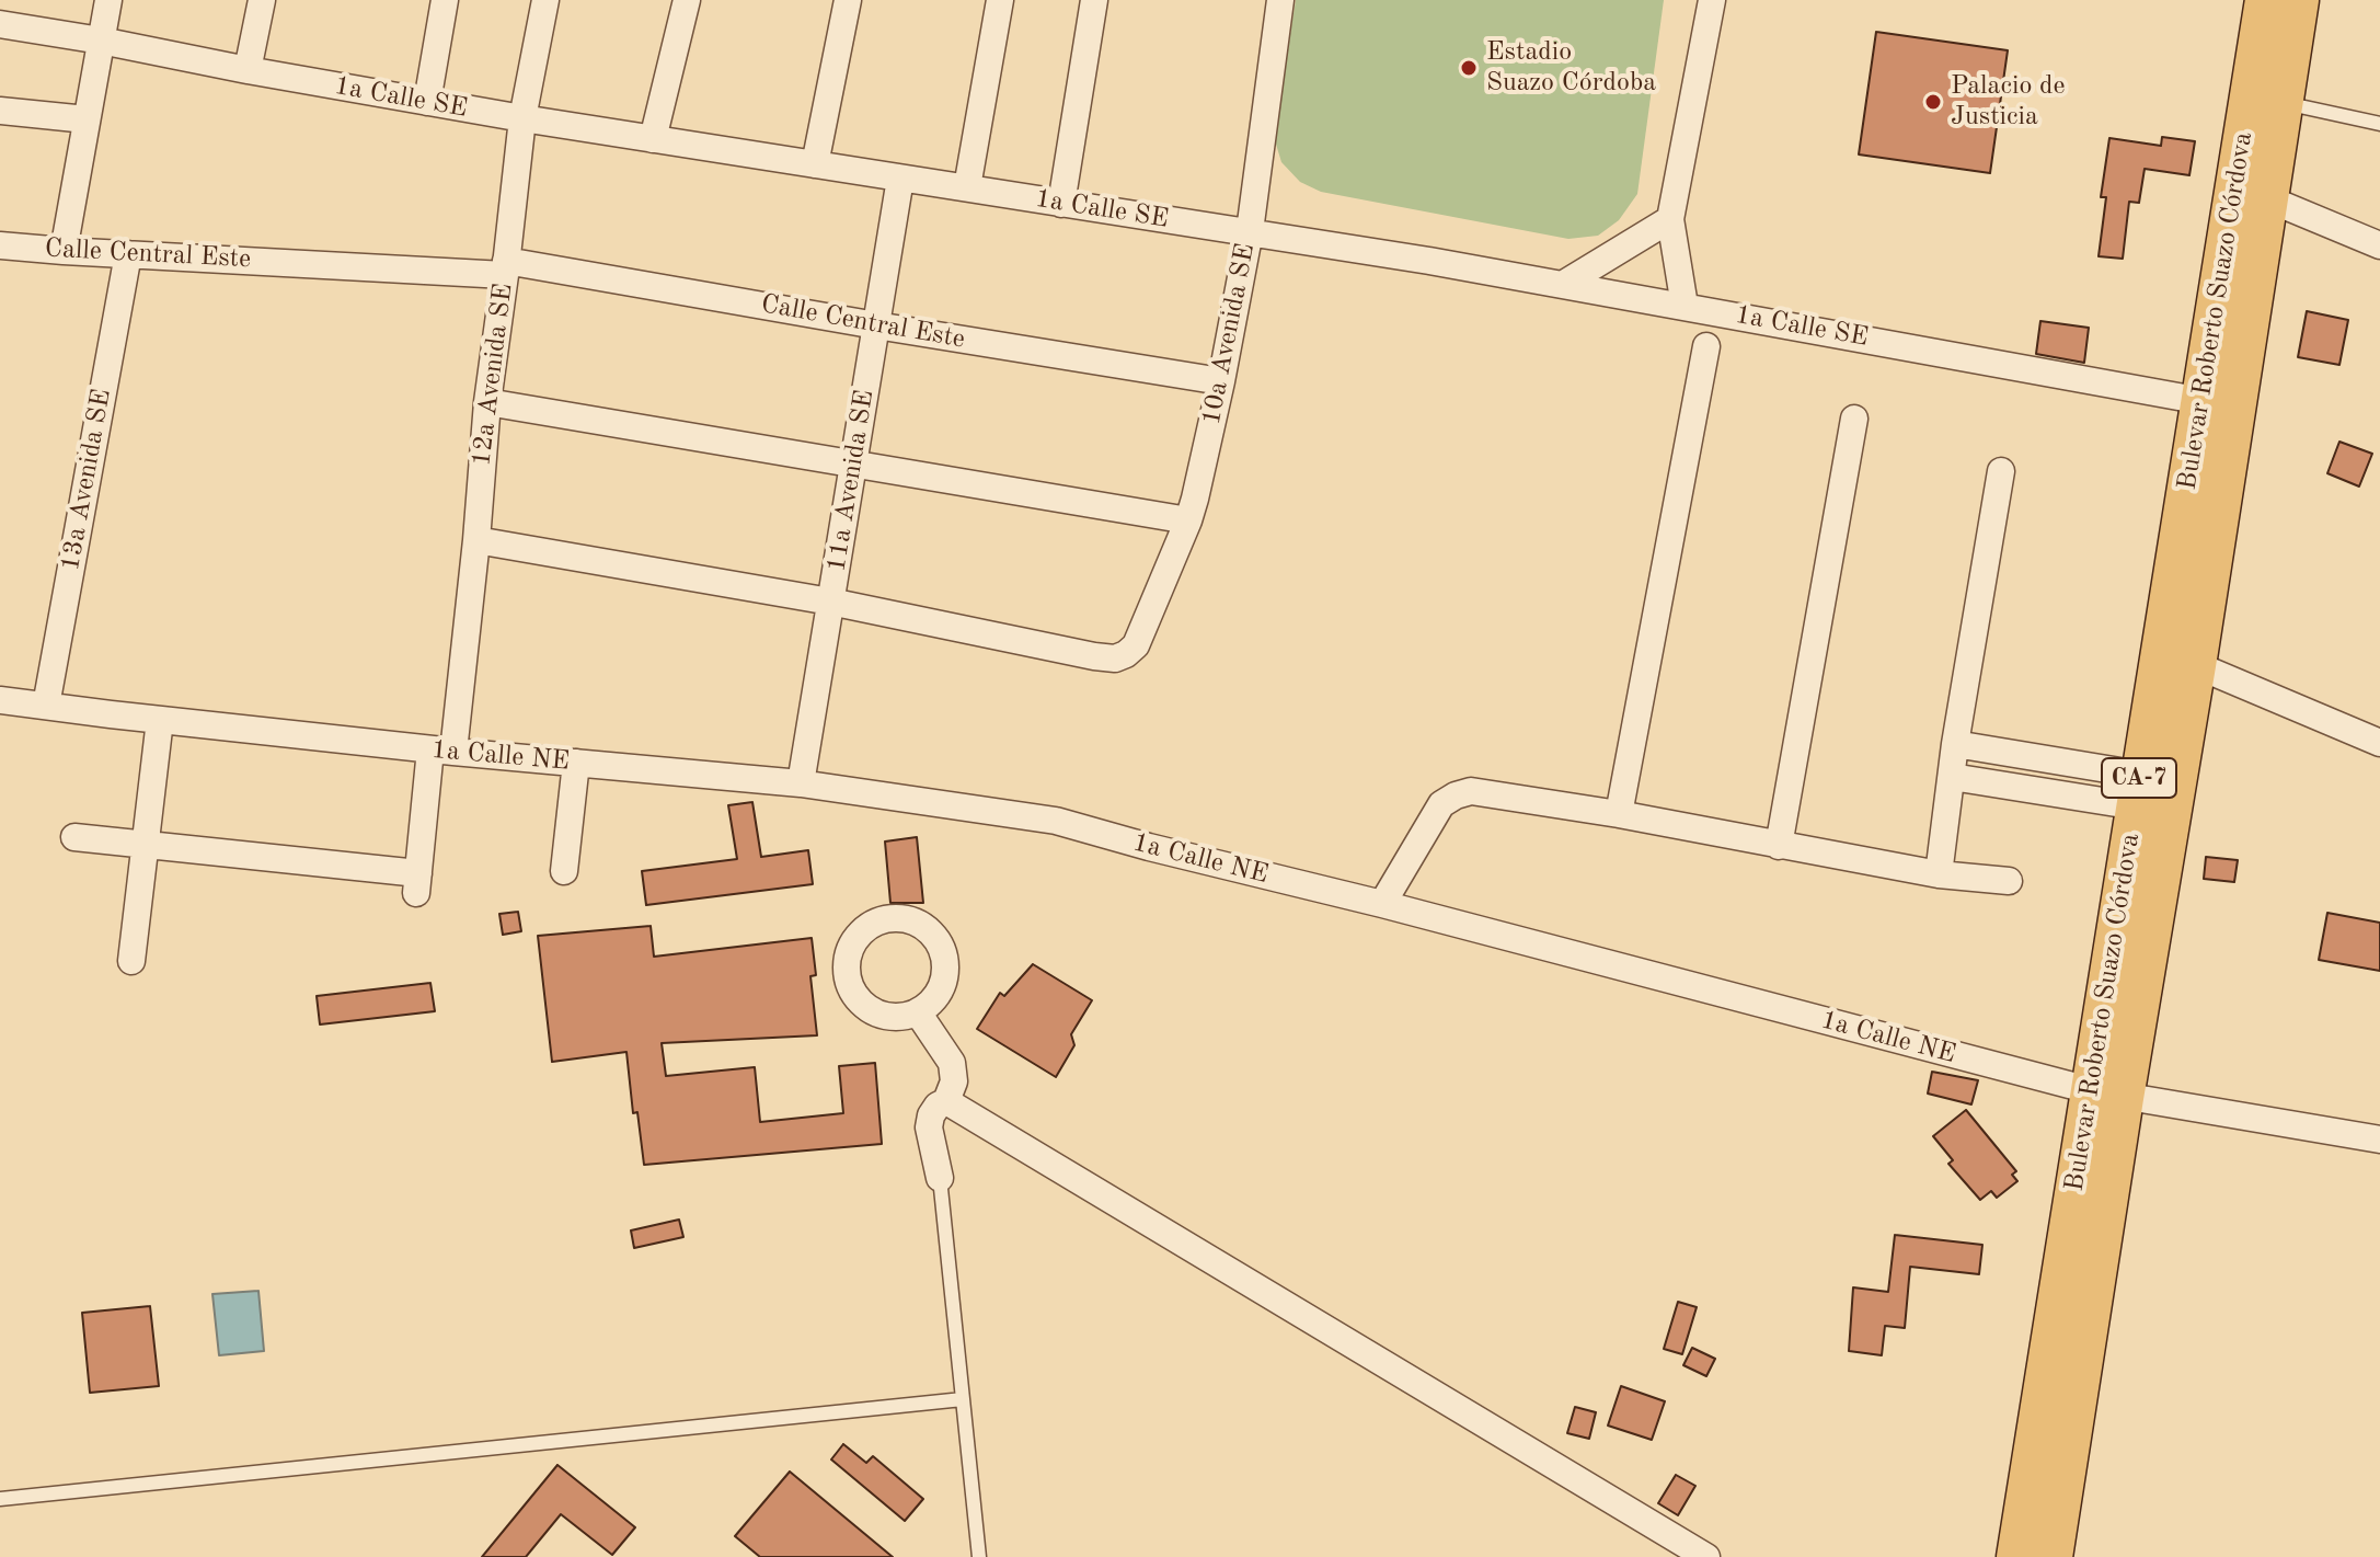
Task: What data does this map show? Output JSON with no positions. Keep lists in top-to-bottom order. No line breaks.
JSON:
{"streets":{"main road":["Bulevar Roberto Suazo Córdova","CA-7"],"street":["1a Calle SE","Calle Central Este","10a Avenida SE","12a Avenida SE","13a Avenida SE","11a Avenida SE","1a Calle NE"]},"crossings":[["1a Calle SE","Bulevar Roberto Suazo Córdova"],["1a Calle SE","10a Avenida SE"],["1a Calle SE","12a Avenida SE"],["1a Calle SE","11a Avenida SE"],["Calle Central Este","10a Avenida SE"],["Calle Central Este","12a Avenida SE"],["Calle Central Este","13a Avenida SE"],["Calle Central Este","11a Avenida SE"],["Bulevar Roberto Suazo Córdova","1a Calle NE"],["10a Avenida SE","11a Avenida SE"],["12a Avenida SE","1a Calle NE"],["13a Avenida SE","1a Calle NE"],["11a Avenida SE","1a Calle NE"]],"places":["Estadio Suazo Córdoba","Palacio de Justicia"]}
